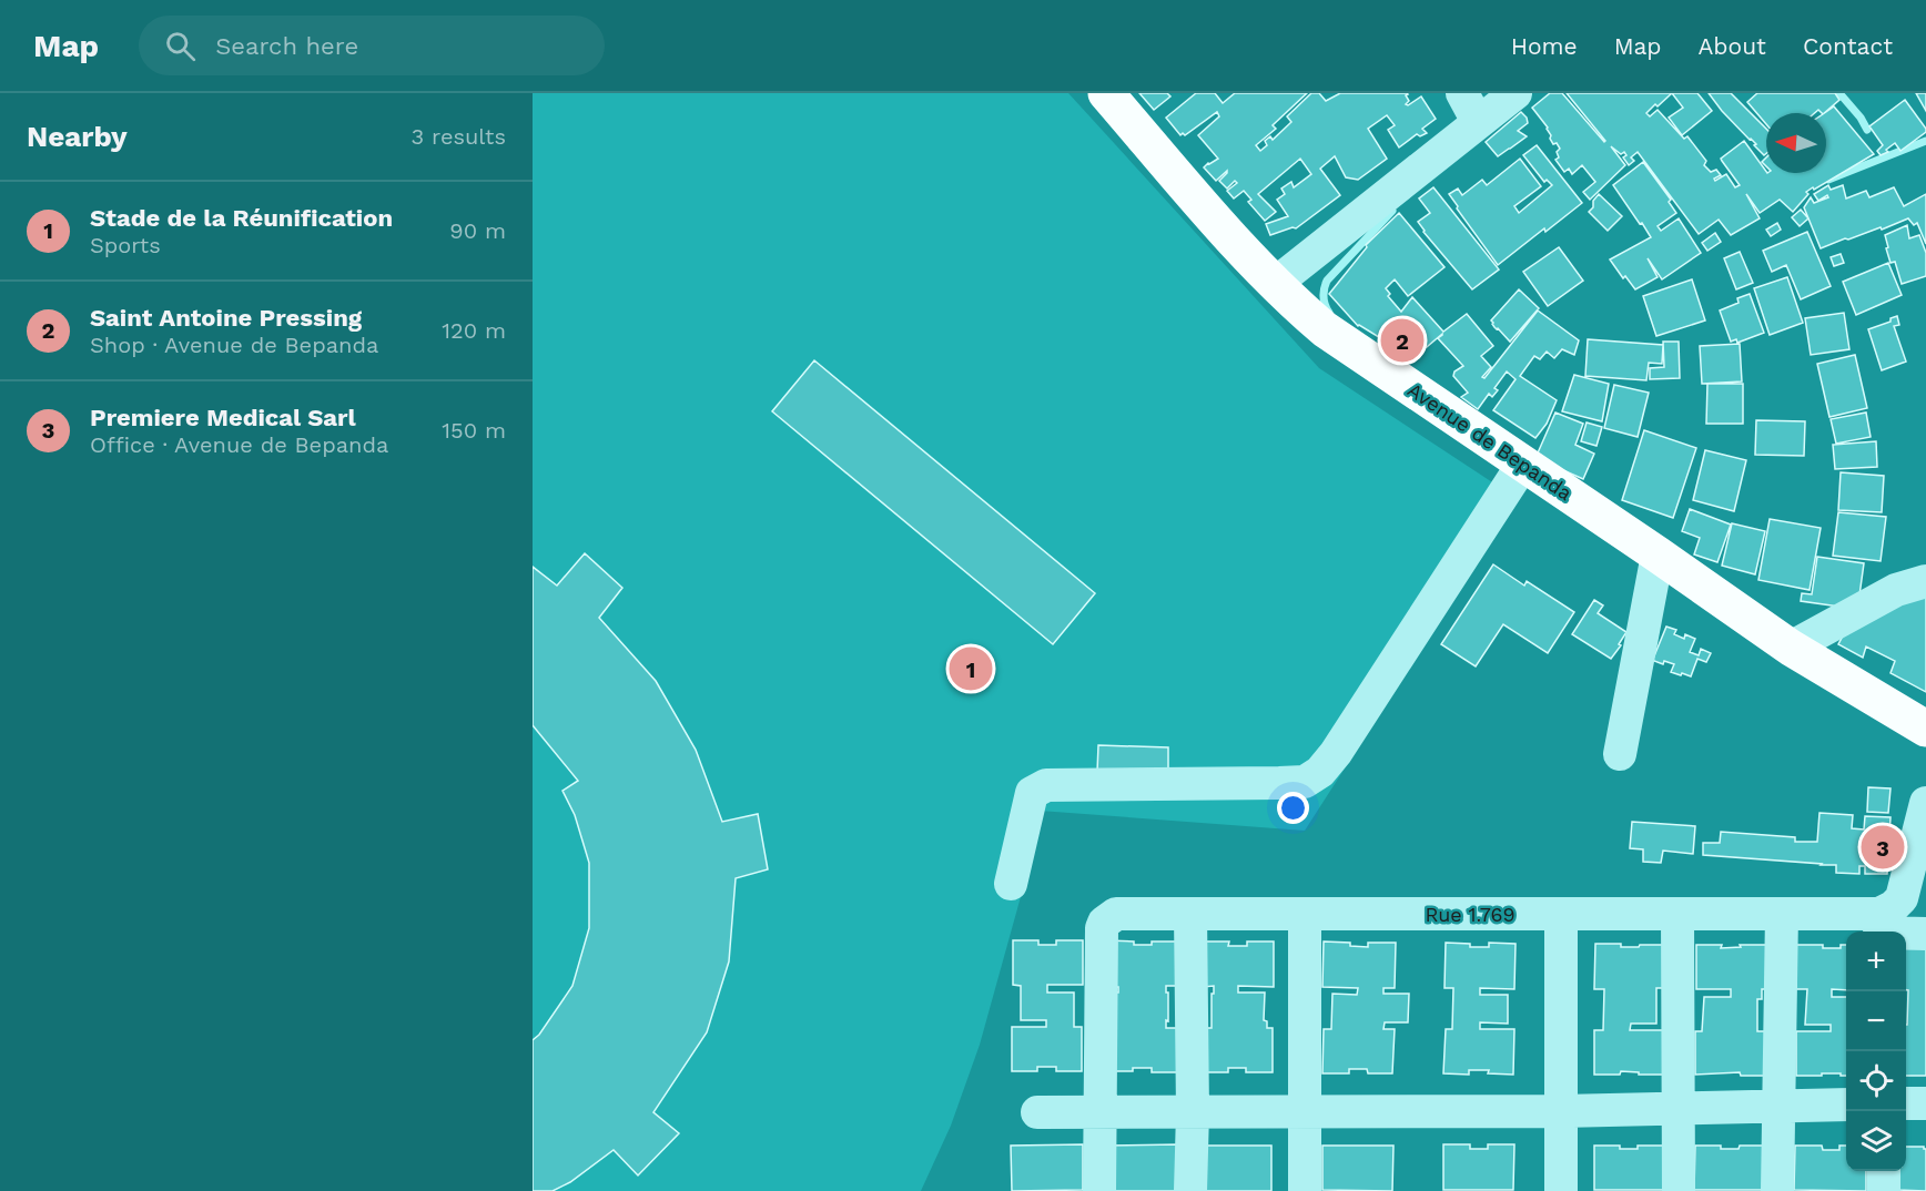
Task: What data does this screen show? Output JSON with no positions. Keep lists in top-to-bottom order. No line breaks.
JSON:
{"streets":{"main road":["Avenue de Bepanda"],"street":["Rue 1.769"]},"north":"left","page":{"header":"Map","search":"Search here","nav":["Home","Map","About","Contact"],"heading":["Nearby","3 results"],"list":[{"mark":"1","name":"Stade de la Réunification","note":"Sports","value":"90 m"},{"mark":"2","name":"Saint Antoine Pressing","note":"Shop · Avenue de Bepanda","value":"120 m"},{"mark":"3","name":"Premiere Medical Sarl","note":"Office · Avenue de Bepanda","value":"150 m"}],"pins":["2","1","3"],"map_buttons":["+","−"]}}
